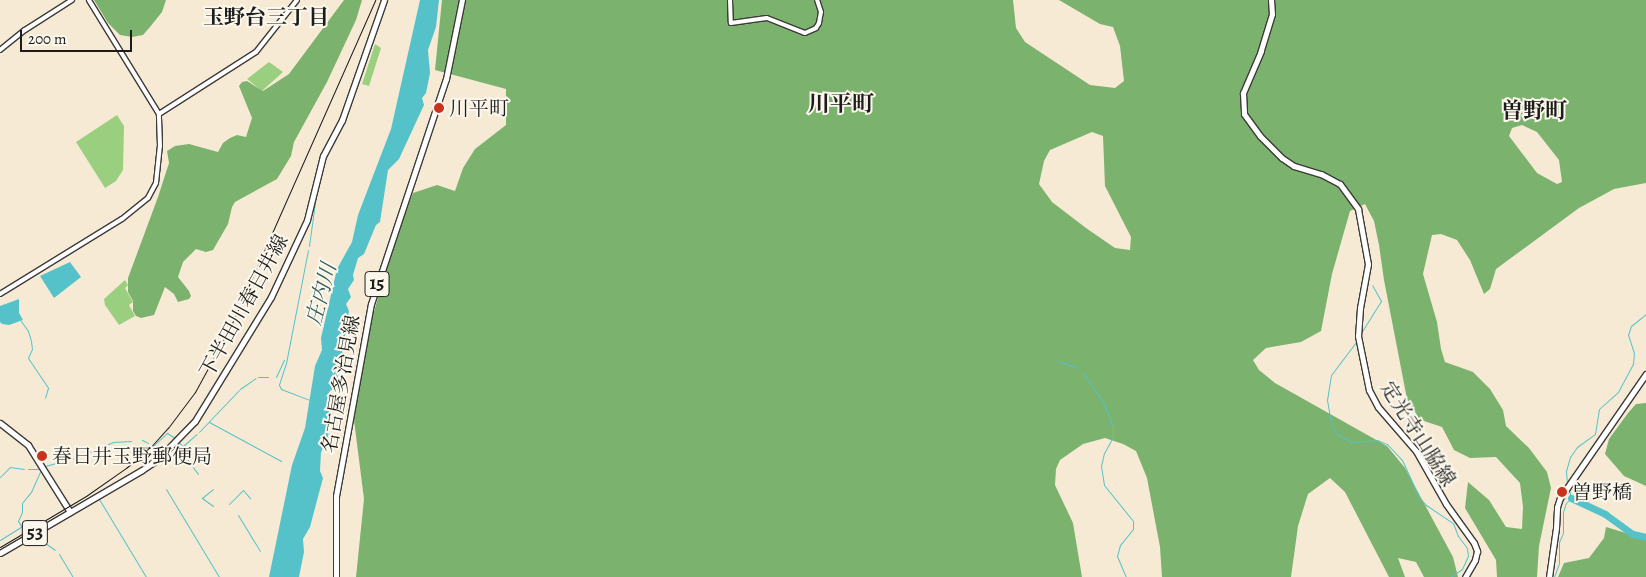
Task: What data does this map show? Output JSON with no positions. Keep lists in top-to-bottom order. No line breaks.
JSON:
{"streets":{"main road":["15","下半田川春日井線","名古屋多治見線","定光寺山脇線","53"]},"crossings":[["下半田川春日井線","53"]],"districts":["玉野台三丁目","川平町","曽野町"],"water":["庄内川"],"places":["川平町","春日井玉野郵便局","曽野橋"],"scale_bar":"200 m"}
